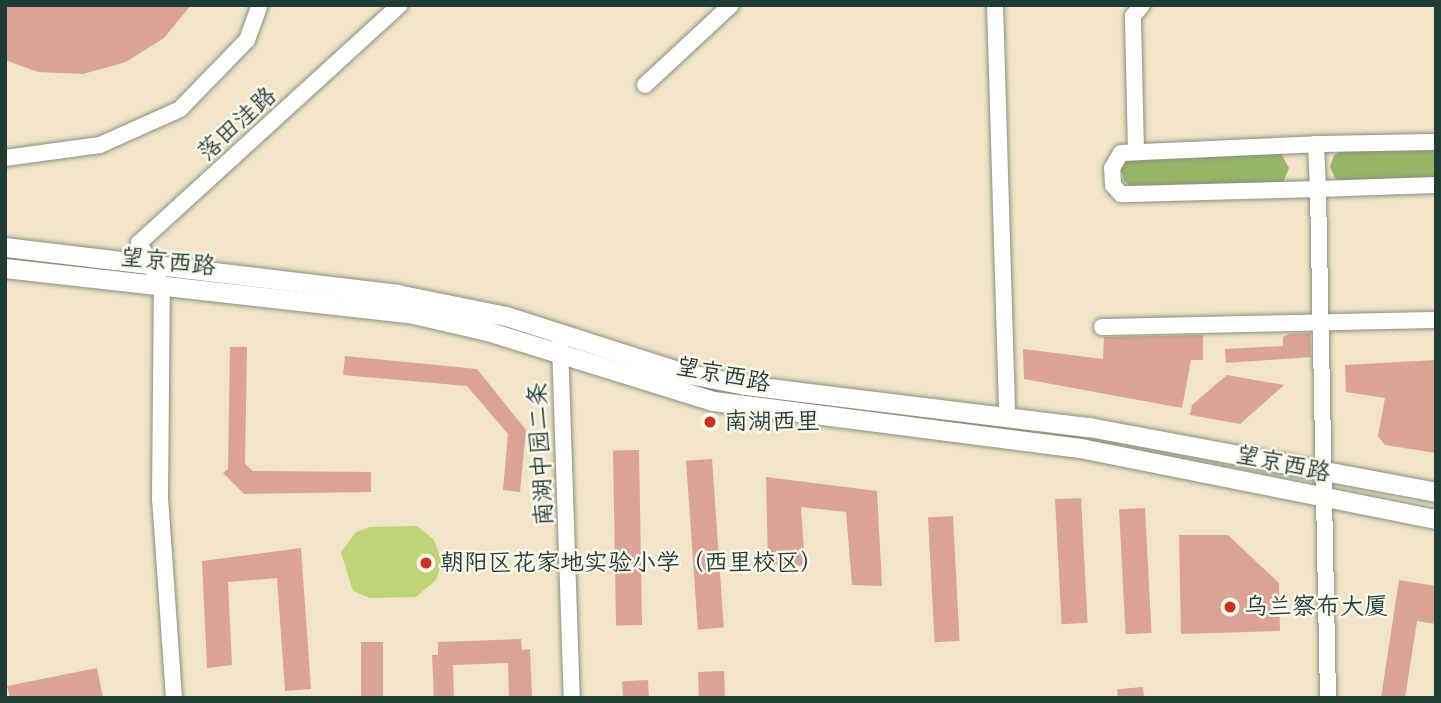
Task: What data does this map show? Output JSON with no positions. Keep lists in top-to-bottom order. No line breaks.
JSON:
{"streets":{"main road":["望京西路"],"street":["落田洼路","南湖中园二条"]},"crossings":[["落田洼路","望京西路"],["望京西路","南湖中园二条"]],"places":["南湖西里","朝阳区花家地实验小学（西里校区）","乌兰察布大厦"]}
